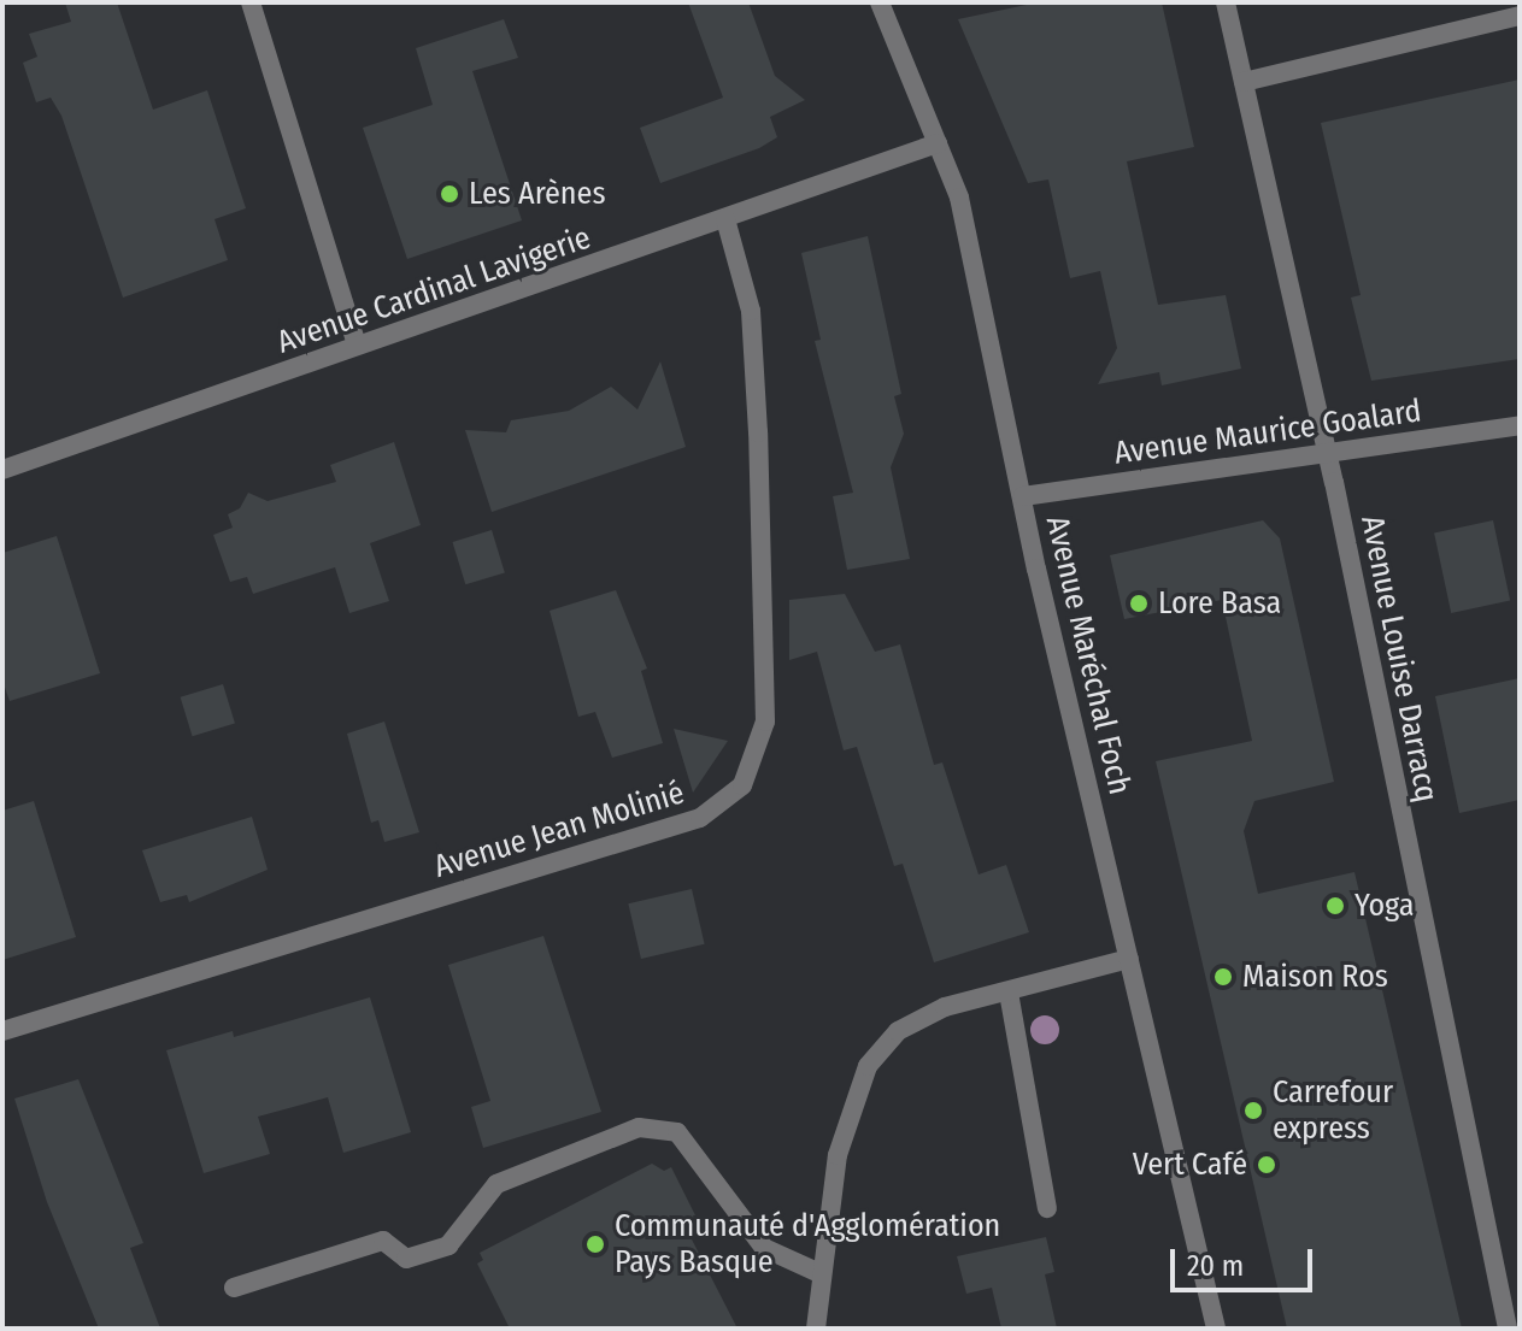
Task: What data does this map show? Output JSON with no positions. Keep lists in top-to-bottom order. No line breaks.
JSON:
{"streets":{"street":["Avenue Cardinal Lavigerie","Avenue Maurice Goalard","Avenue Maréchal Foch","Avenue Louise Darracq","Avenue Jean Molinié"]},"crossings":[["Avenue Cardinal Lavigerie","Avenue Maréchal Foch"],["Avenue Cardinal Lavigerie","Avenue Jean Molinié"],["Avenue Maurice Goalard","Avenue Maréchal Foch"],["Avenue Maurice Goalard","Avenue Louise Darracq"]],"places":["Les Arènes","Lore Basa","Yoga","Maison Ros","Carrefour express","Vert Café","Communauté d'Agglomération Pays Basque"],"scale_bar":"20 m"}
